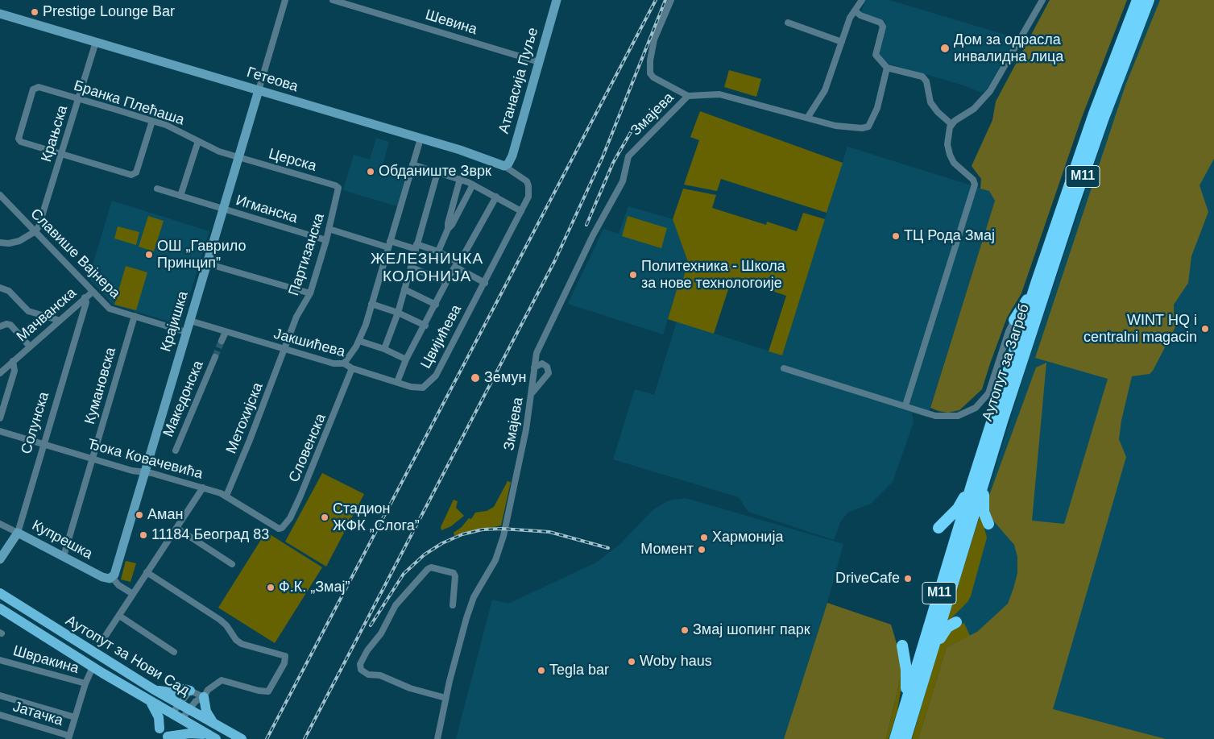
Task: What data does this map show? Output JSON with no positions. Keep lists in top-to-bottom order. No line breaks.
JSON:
{"streets":{"highway":["M11","Аутопут за Загреб"],"main road":["Гетеова","Атанасија Пуље","Крајишка","Солунска","Купрешка","Аутопут за Нови Сад"],"street":["Шевина","Бранка Плећаша","Змајева","Крањска","Церска","Игманска","Славише Вајнера","Партизанска","Мачванска","Цвијићева","Јакшићева","Кумановска","Македонска","Метохијска","Словенска","Ђока Ковачевића","Швракина","Јатачка"]},"crossings":[["Шевина","Атанасија Пуље"],["Гетеова","Атанасија Пуље"],["Гетеова","Крањска"],["Гетеова","Крајишка"],["Гетеова","Цвијићева"],["Бранка Плећаша","Крањска"],["Бранка Плећаша","Церска"],["Бранка Плећаша","Крајишка"],["Крањска","Славише Вајнера"],["Церска","Партизанска"],["Церска","Крајишка"],["Игманска","Партизанска"],["Игманска","Крајишка"],["Славише Вајнера","Мачванска"],["Славише Вајнера","Крајишка"],["Славише Вајнера","Кумановска"],["Партизанска","Јакшићева"],["Партизанска","Метохијска"],["Мачванска","Солунска"],["Крајишка","Јакшићева"],["Крајишка","Ђока Ковачевића"],["Крајишка","Купрешка"],["Цвијићева","Јакшићева"],["Јакшићева","Метохијска"],["Јакшићева","Словенска"],["Кумановска","Ђока Ковачевића"],["Кумановска","Купрешка"],["Метохијска","Ђока Ковачевића"],["Солунска","Ђока Ковачевића"],["Солунска","Купрешка"],["Словенска","Ђока Ковачевића"]],"districts":["ЖЕЛЕЗНИЧКА КОЛОНИЈА"],"places":["Prestige Lounge Bar","Дом за одрасла инвалидна лица","Обданиште Зврк","ТЦ Рода Змај","ОШ „Гаврило Принцип”","Политехника - Школа за нове технологоије","WINT HQ i centralni magacin","Земун","Аман","Стадион ЖФК „Слога”","11184 Београд 83","Хармонија","Момент","DriveCafe","Ф.К. „Змај”","Змај шопинг парк","Woby haus","Tegla bar"]}
